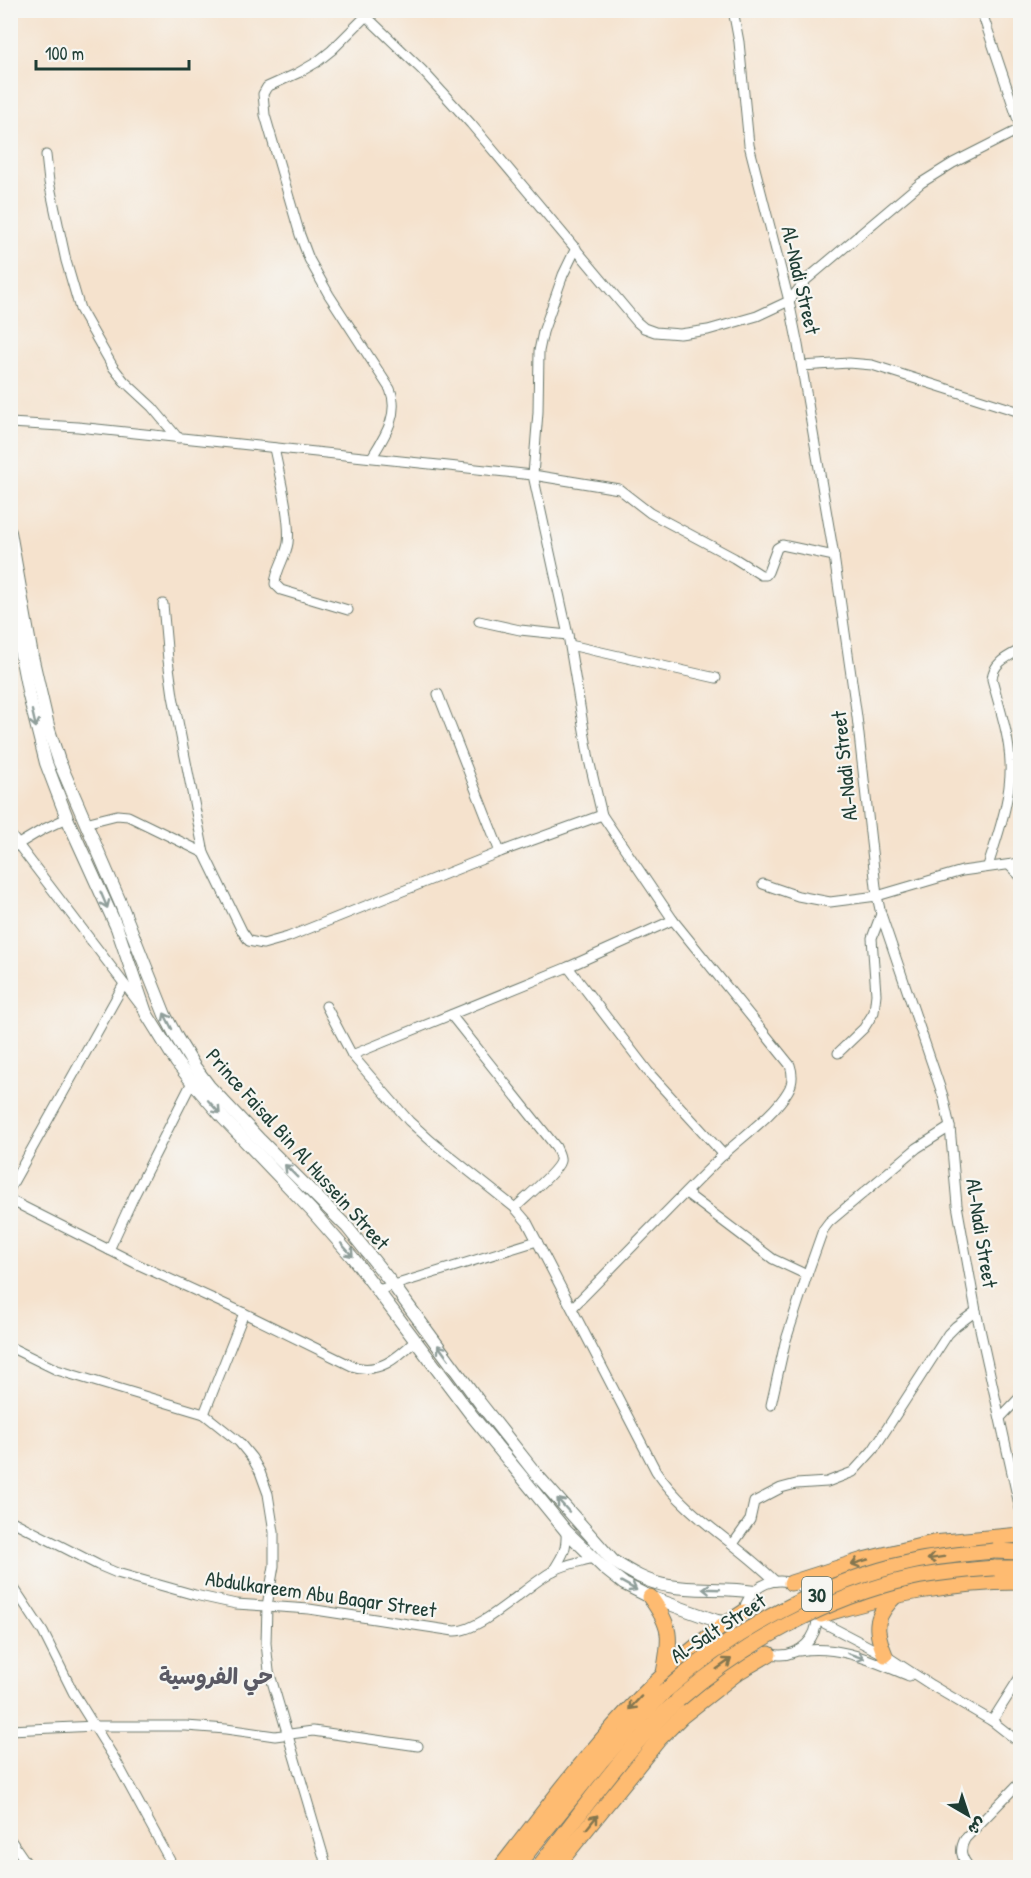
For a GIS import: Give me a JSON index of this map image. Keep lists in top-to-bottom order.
{
  "streets": {
    "main road": ["30", "Al-Salt Street"],
    "street": ["Al-Nadi Street", "Prince Faisal Bin Al Hussein Street", "Abdulkareem Abu Baqar Street"]
  },
  "crossings": [
    ["Prince Faisal Bin Al Hussein Street", "Abdulkareem Abu Baqar Street"]
  ],
  "districts": ["حي الفروسية"],
  "scale_bar": "100 m",
  "north": "bottom right"
}
